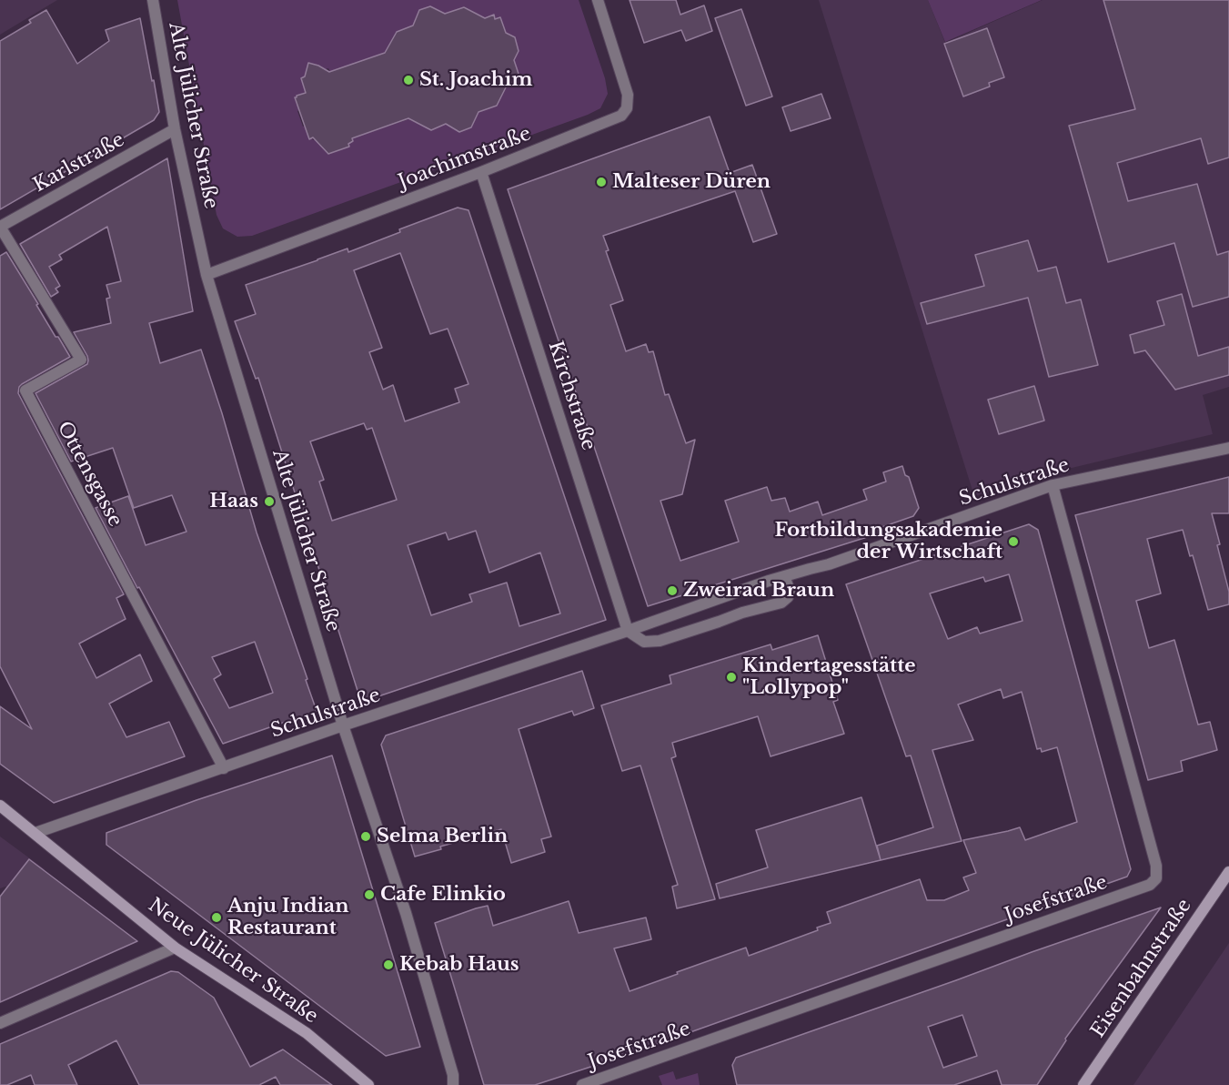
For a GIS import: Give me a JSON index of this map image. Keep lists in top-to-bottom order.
{
  "streets": {
    "street": [
      "Alte Jülicher Straße",
      "Joachimstraße",
      "Karlstraße",
      "Kirchstraße",
      "Ottensgasse",
      "Schulstraße",
      "Josefstraße",
      "Neue Jülicher Straße",
      "Eisenbahnstraße"
    ]
  },
  "crossings": [
    ["Alte Jülicher Straße", "Joachimstraße"],
    ["Alte Jülicher Straße", "Karlstraße"],
    ["Alte Jülicher Straße", "Schulstraße"],
    ["Joachimstraße", "Kirchstraße"],
    ["Karlstraße", "Ottensgasse"],
    ["Kirchstraße", "Schulstraße"],
    ["Ottensgasse", "Schulstraße"],
    ["Schulstraße", "Josefstraße"],
    ["Schulstraße", "Neue Jülicher Straße"]
  ],
  "places": [
    "St. Joachim",
    "Malteser Düren",
    "Haas",
    "Fortbildungsakademie der Wirtschaft",
    "Zweirad Braun",
    "Kindertagesstätte \"Lollypop\"",
    "Selma Berlin",
    "Cafe Elinkio",
    "Anju Indian Restaurant",
    "Kebab Haus"
  ]
}
